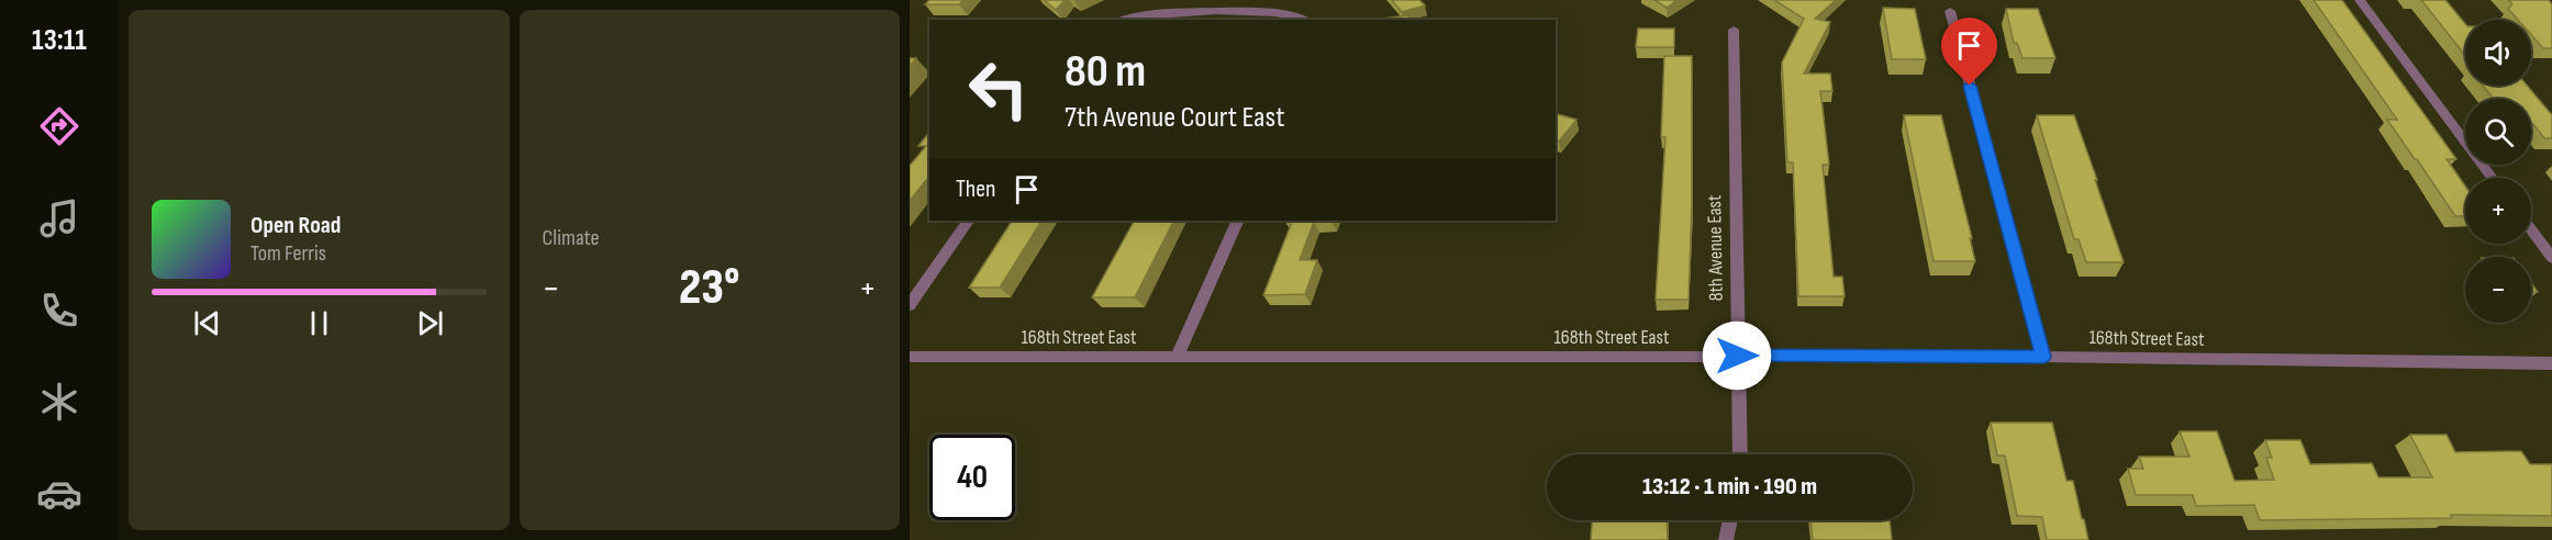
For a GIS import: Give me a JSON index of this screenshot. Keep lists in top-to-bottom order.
{
  "streets": {
    "street": ["8th Avenue East", "168th Street East"]
  },
  "crossings": [
    ["8th Avenue East", "168th Street East"]
  ],
  "page": {
    "tabs": "13:11",
    "tile": "Climate",
    "map_buttons": ["+", "−"],
    "turn": ["80 m", "7th Avenue Court East"],
    "then": "Then",
    "song": ["Open Road", "Tom Ferris"],
    "heat": ["−", "23°", "+"],
    "limit": "40",
    "trip": "13:12 · 1 min · 190 m"
  }
}
